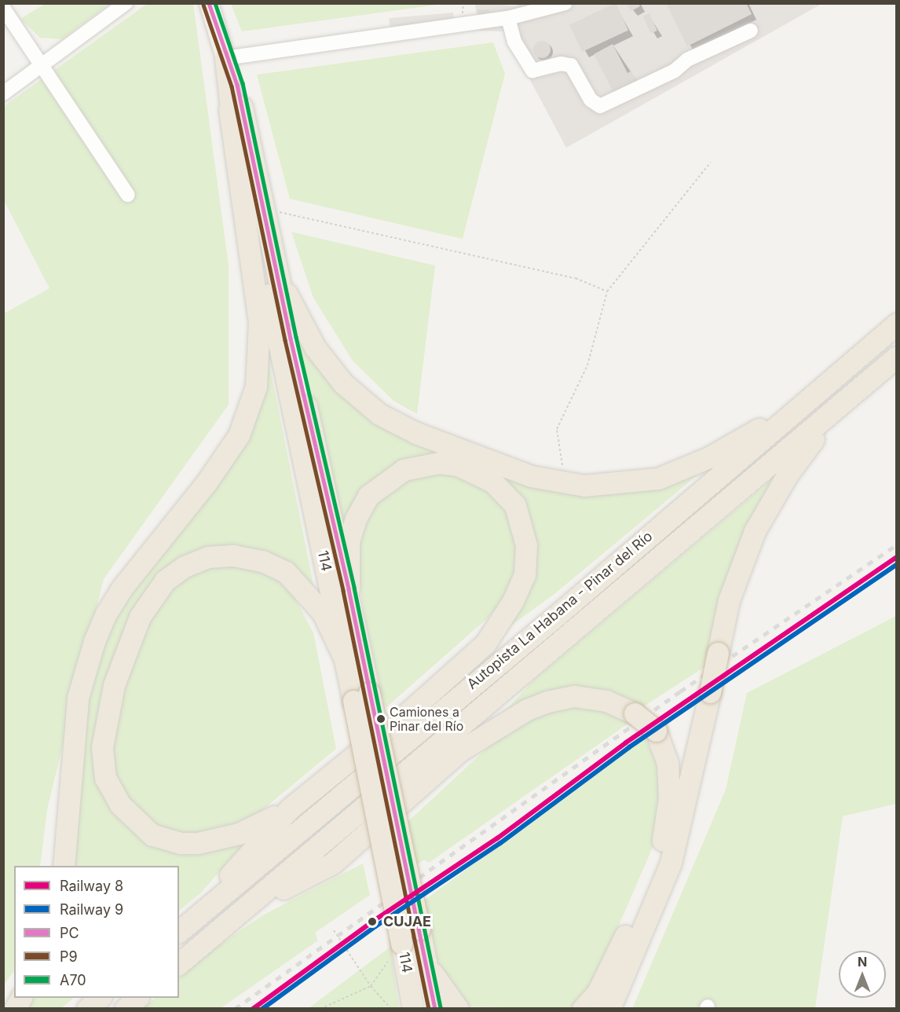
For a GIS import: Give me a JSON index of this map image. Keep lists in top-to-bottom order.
{
  "streets": {
    "highway": ["114", "Autopista La Habana - Pinar del Río"]
  },
  "places": ["Camiones a Pinar del Río", "CUJAE"],
  "lines": [
    "transit line PC",
    "transit line A70",
    "transit line P9",
    "rail line 8",
    "rail line 9"
  ],
  "legend": [
    "Railway 8",
    "Railway 9",
    "PC",
    "P9",
    "A70"
  ],
  "north": "top"
}
